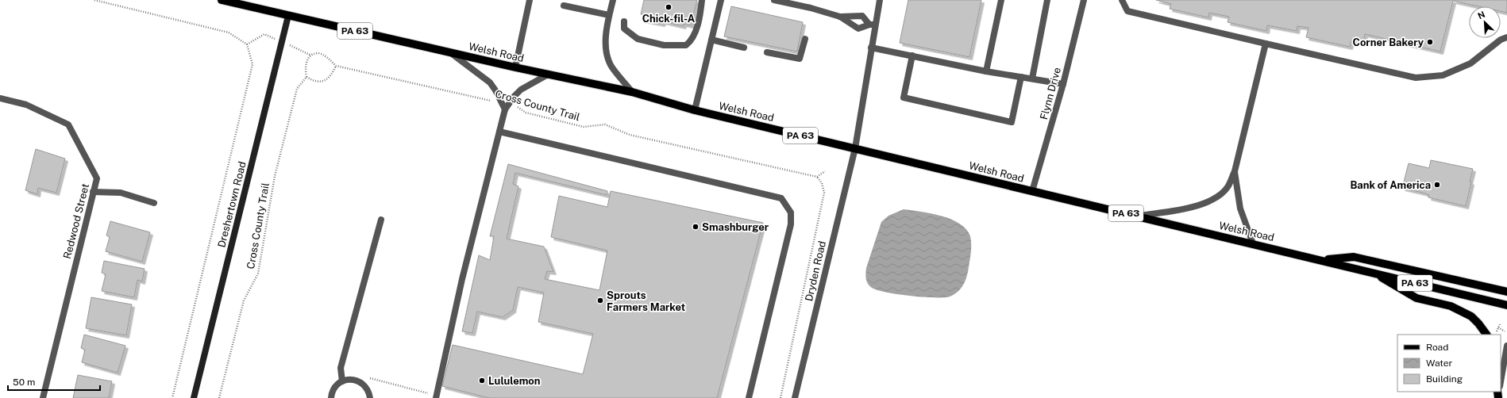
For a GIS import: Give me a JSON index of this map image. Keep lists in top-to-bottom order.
{
  "streets": {
    "main road": ["PA 63", "Welsh Road", "Dreshertown Road"],
    "street": ["Flynn Drive", "Redwood Street", "Dryden Road"],
    "path": ["Cross County Trail"]
  },
  "crossings": [
    ["Welsh Road", "Flynn Drive"],
    ["Welsh Road", "Dreshertown Road"],
    ["Welsh Road", "Dryden Road"]
  ],
  "places": [
    "Chick-fil-A",
    "Corner Bakery",
    "Bank of America",
    "Smashburger",
    "Sprouts Farmers Market",
    "Lululemon"
  ],
  "legend": ["Road", "Water", "Building"],
  "scale_bar": "50 m",
  "north": "top left"
}
